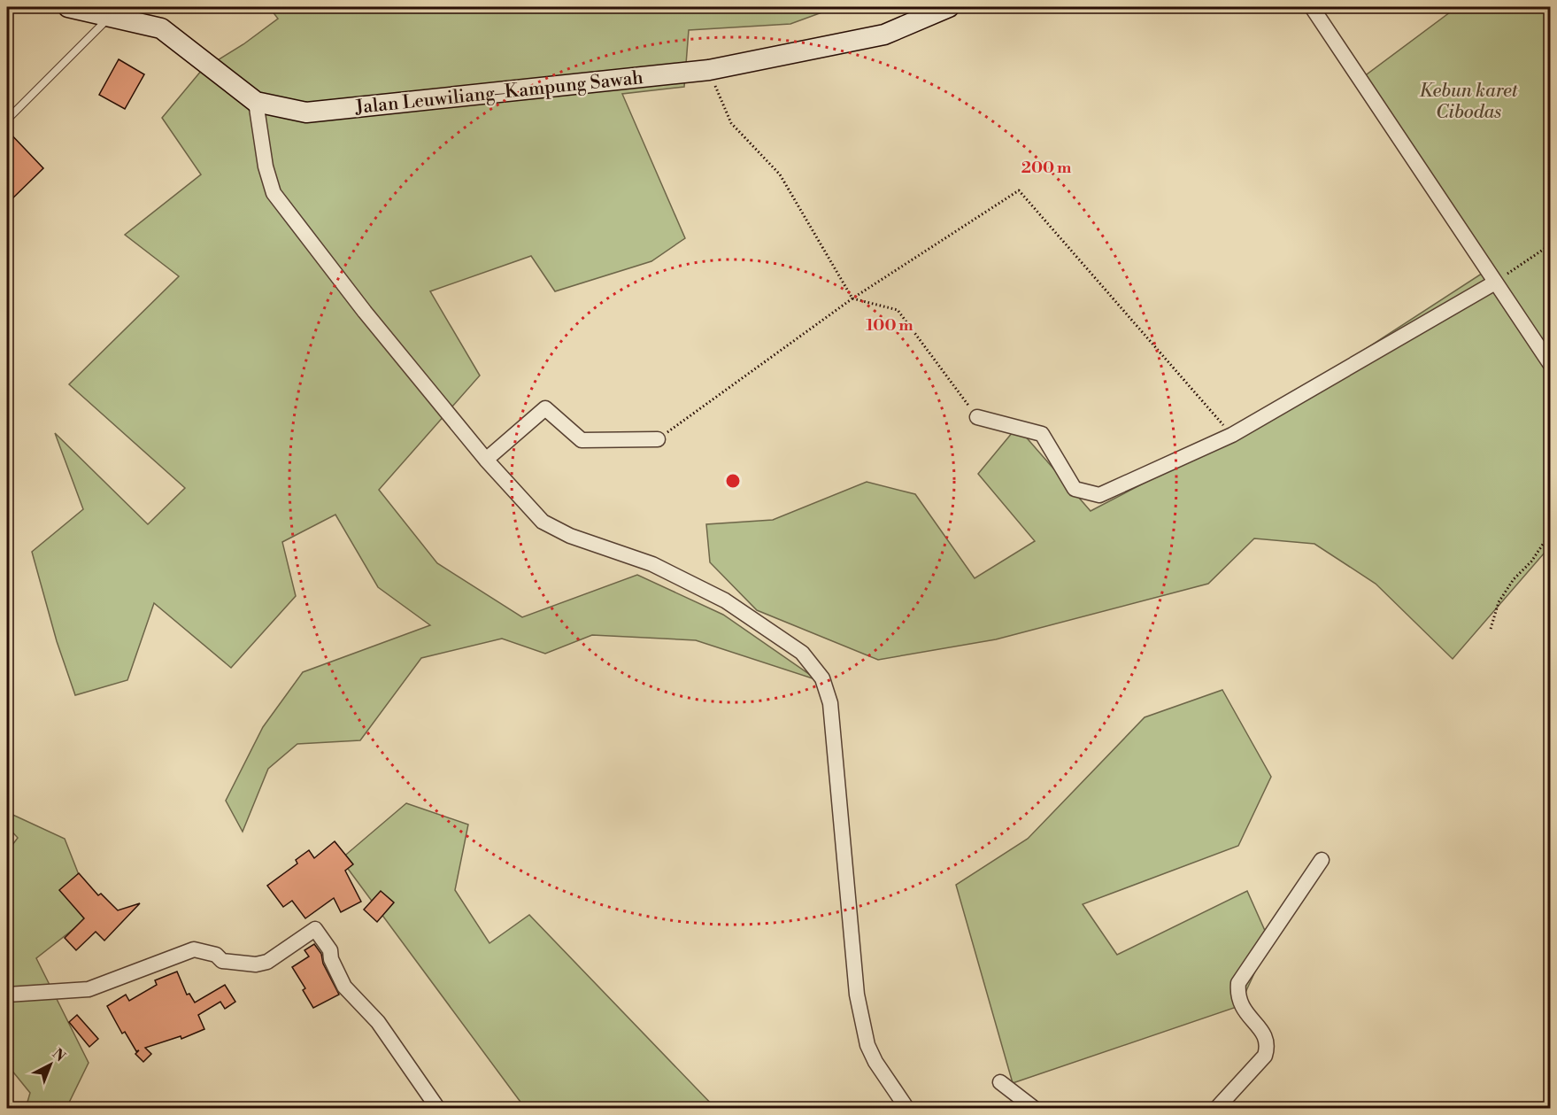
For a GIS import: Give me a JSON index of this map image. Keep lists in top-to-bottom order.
{
  "streets": {
    "main road": ["Jalan Leuwiliang–Kampung Sawah"]
  },
  "parks": ["Kebun karet Cibodas"],
  "north": "top right",
  "rings": ["200 m", "100 m"]
}
